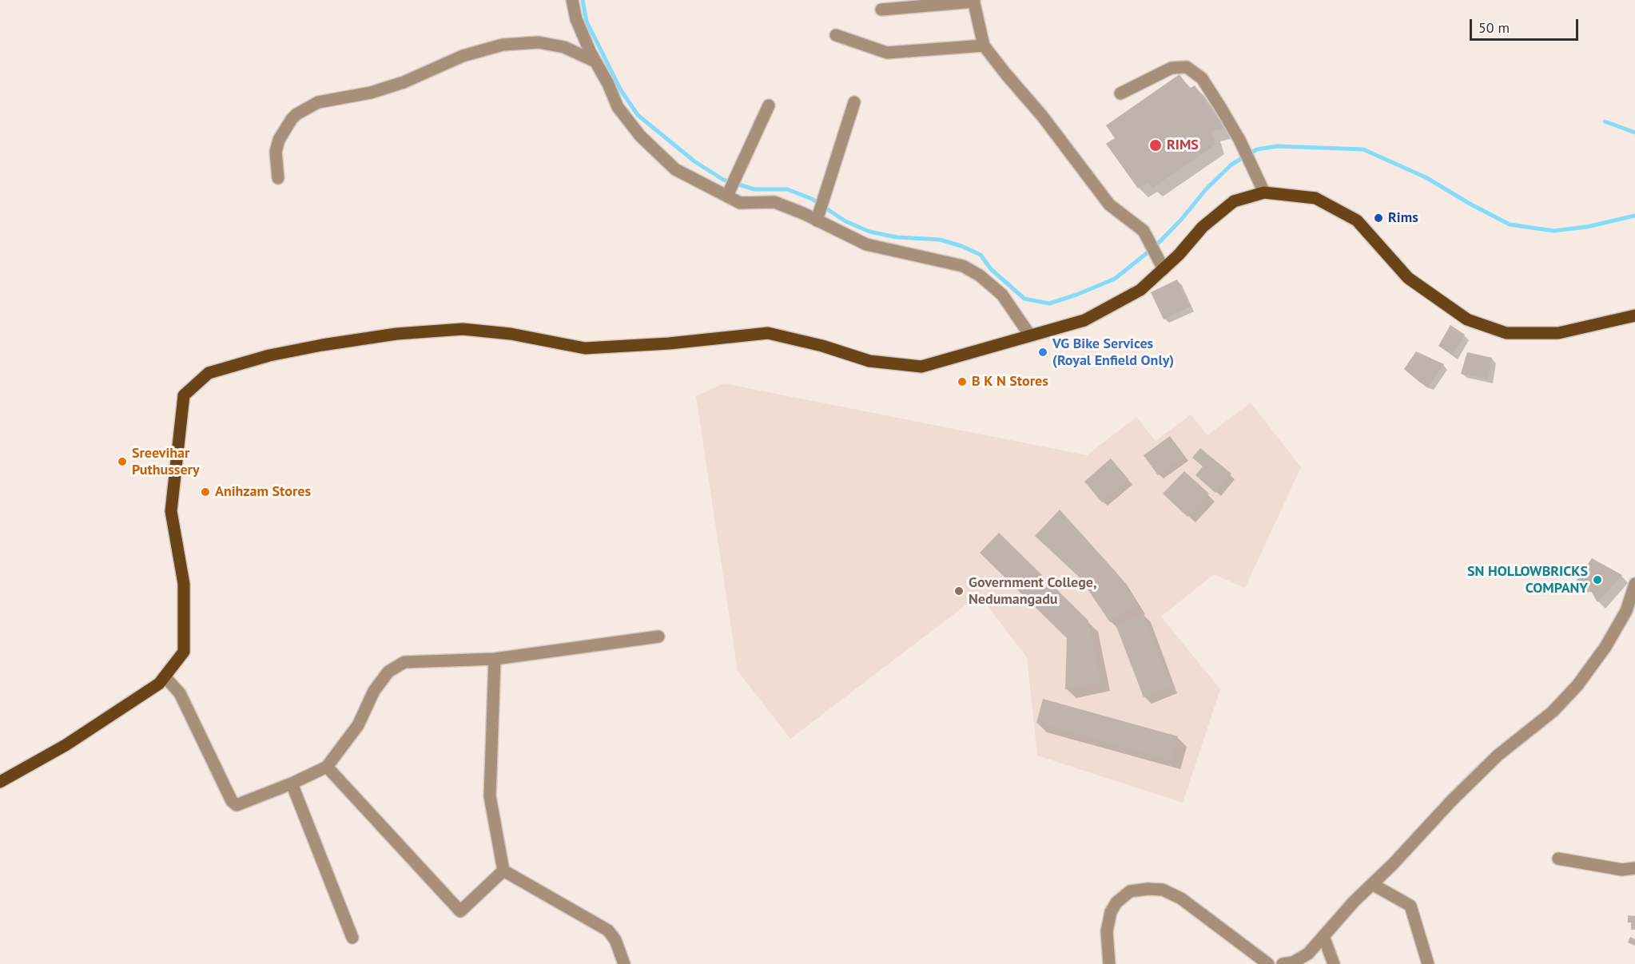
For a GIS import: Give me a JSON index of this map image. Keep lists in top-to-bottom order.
{
  "places": [
    "RIMS",
    "Rims",
    "VG Bike Services (Royal Enfield Only)",
    "B K N Stores",
    "Sreevihar Puthussery",
    "Anihzam Stores",
    "SN HOLLOWBRICKS COMPANY",
    "Government College, Nedumangadu"
  ],
  "scale_bar": "50 m"
}
